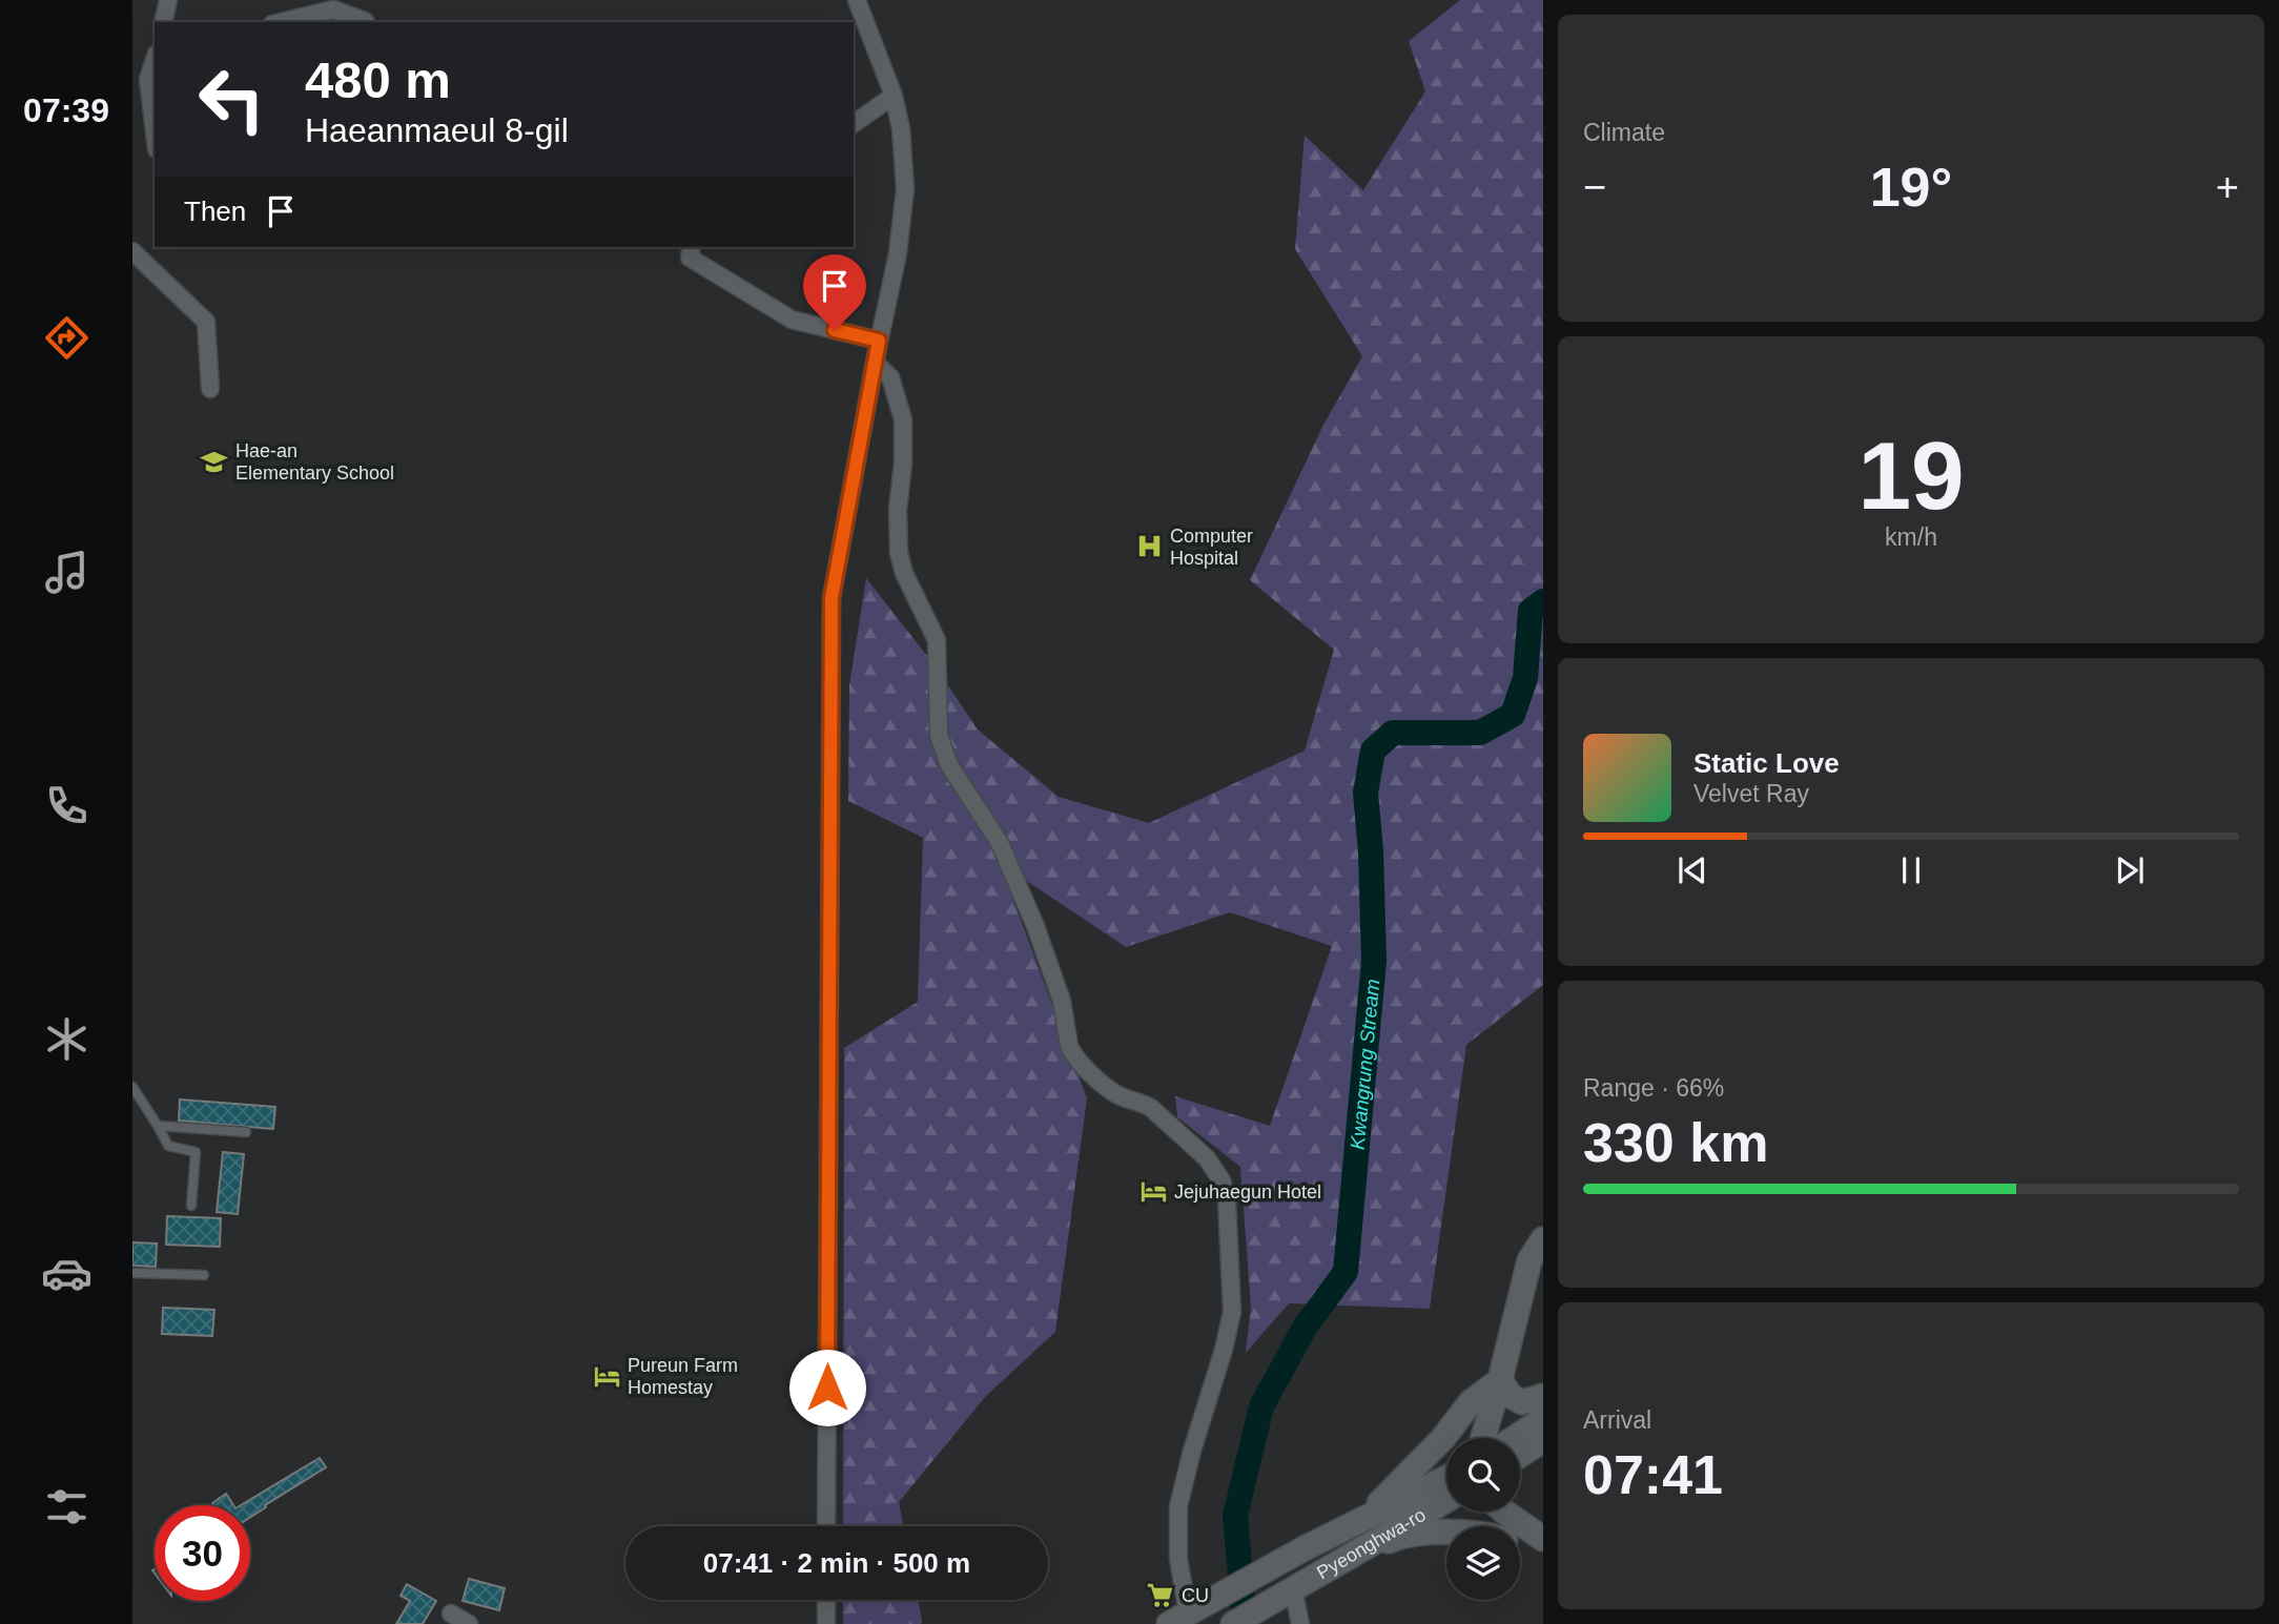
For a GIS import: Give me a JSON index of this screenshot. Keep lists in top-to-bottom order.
{
  "streets": {
    "main road": ["Pyeonghwa-ro"]
  },
  "water": ["Kwangrung Stream"],
  "places": {
    "school or university": ["Hae-an Elementary School"],
    "hospital": ["Computer Hospital"],
    "hotel": ["Jejuhaegun Hotel", "Pureun Farm Homestay"],
    "supermarket": ["CU"]
  },
  "page": {
    "tabs": "07:39",
    "tile": [
      "Climate",
      ["19", "km/h"],
      ["Range · 66%", "330 km"],
      ["Arrival", "07:41"]
    ],
    "turn": ["480 m", "Haeanmaeul 8-gil"],
    "heat": ["−", "19°", "+"],
    "then": "Then",
    "song": ["Static Love", "Velvet Ray"],
    "limit": "30",
    "trip": "07:41 · 2 min · 500 m"
  }
}
